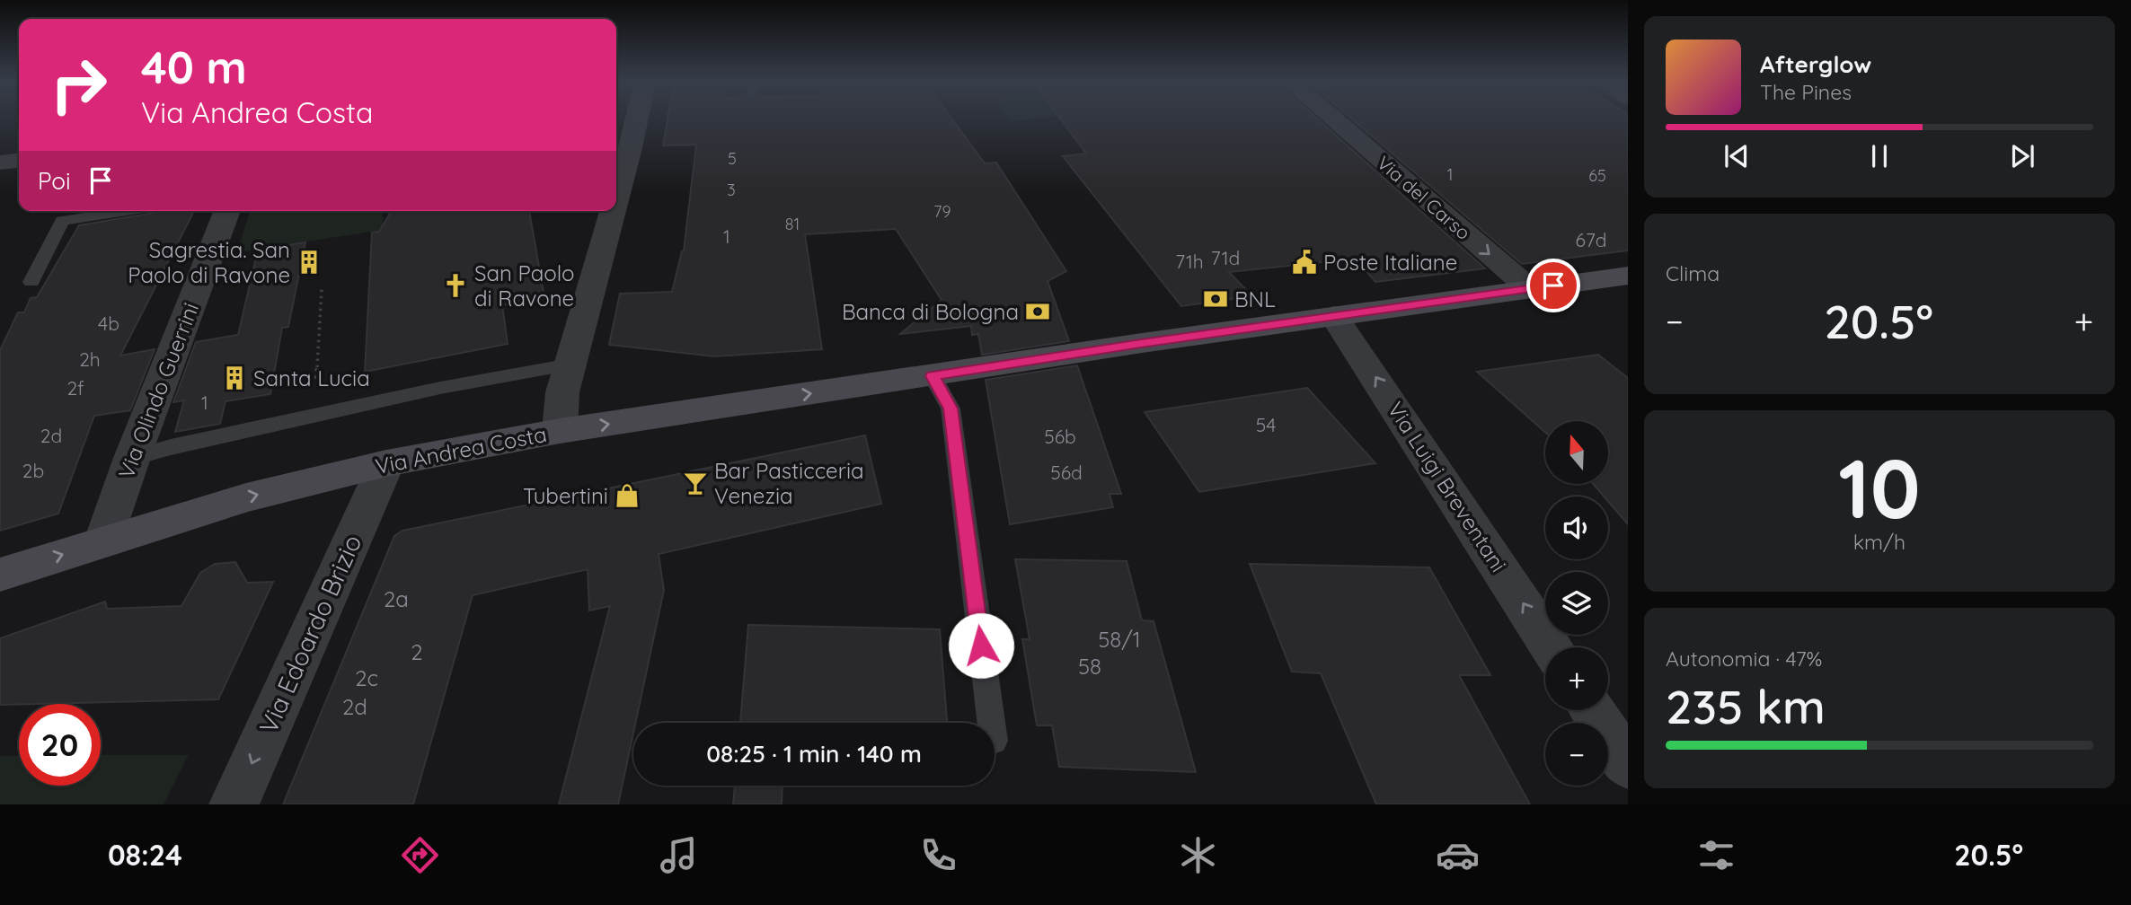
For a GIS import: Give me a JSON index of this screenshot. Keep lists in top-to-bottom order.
{
  "streets": {
    "main road": ["Via Andrea Costa"],
    "street": [
      "Via del Carso",
      "Via Olindo Guerrini",
      "Via Luigi Breventani",
      "Via Edoardo Brizio"
    ]
  },
  "crossings": [
    ["Via del Carso", "Via Andrea Costa"],
    ["Via Olindo Guerrini", "Via Andrea Costa"],
    ["Via Andrea Costa", "Via Luigi Breventani"],
    ["Via Andrea Costa", "Via Edoardo Brizio"]
  ],
  "one_way": [
    "Via del Carso",
    "Via Andrea Costa",
    "Via Luigi Breventani",
    "Via Edoardo Brizio"
  ],
  "places": {
    "building": ["Sagrestia. San Paolo di Ravone", "Santa Lucia"],
    "public building": ["Poste Italiane"],
    "church": ["San Paolo di Ravone"],
    "bank": ["BNL", "Banca di Bologna"],
    "bar": ["Bar Pasticceria Venezia"],
    "shop": ["Tubertini"]
  },
  "house_numbers": [
    "5",
    "1",
    "65",
    "3",
    "79",
    "81",
    "1",
    "67d",
    "71d",
    "71h",
    "4b",
    "2h",
    "2f",
    "1",
    "54",
    "2d",
    "56b",
    "2b",
    "56d",
    "2a",
    "58/1",
    "2",
    "58",
    "2c",
    "2d"
  ],
  "north": "top",
  "page": {
    "turn": ["40 m", "Via Andrea Costa"],
    "song": ["Afterglow", "The Pines"],
    "then": "Poi",
    "tile": [
      "Clima",
      ["10", "km/h"],
      ["Autonomia · 47%", "235 km"]
    ],
    "heat": ["−", "20.5°", "+"],
    "map_buttons": ["+", "−"],
    "limit": "20",
    "trip": "08:25 · 1 min · 140 m",
    "tabs": ["08:24", "20.5°"]
  }
}
